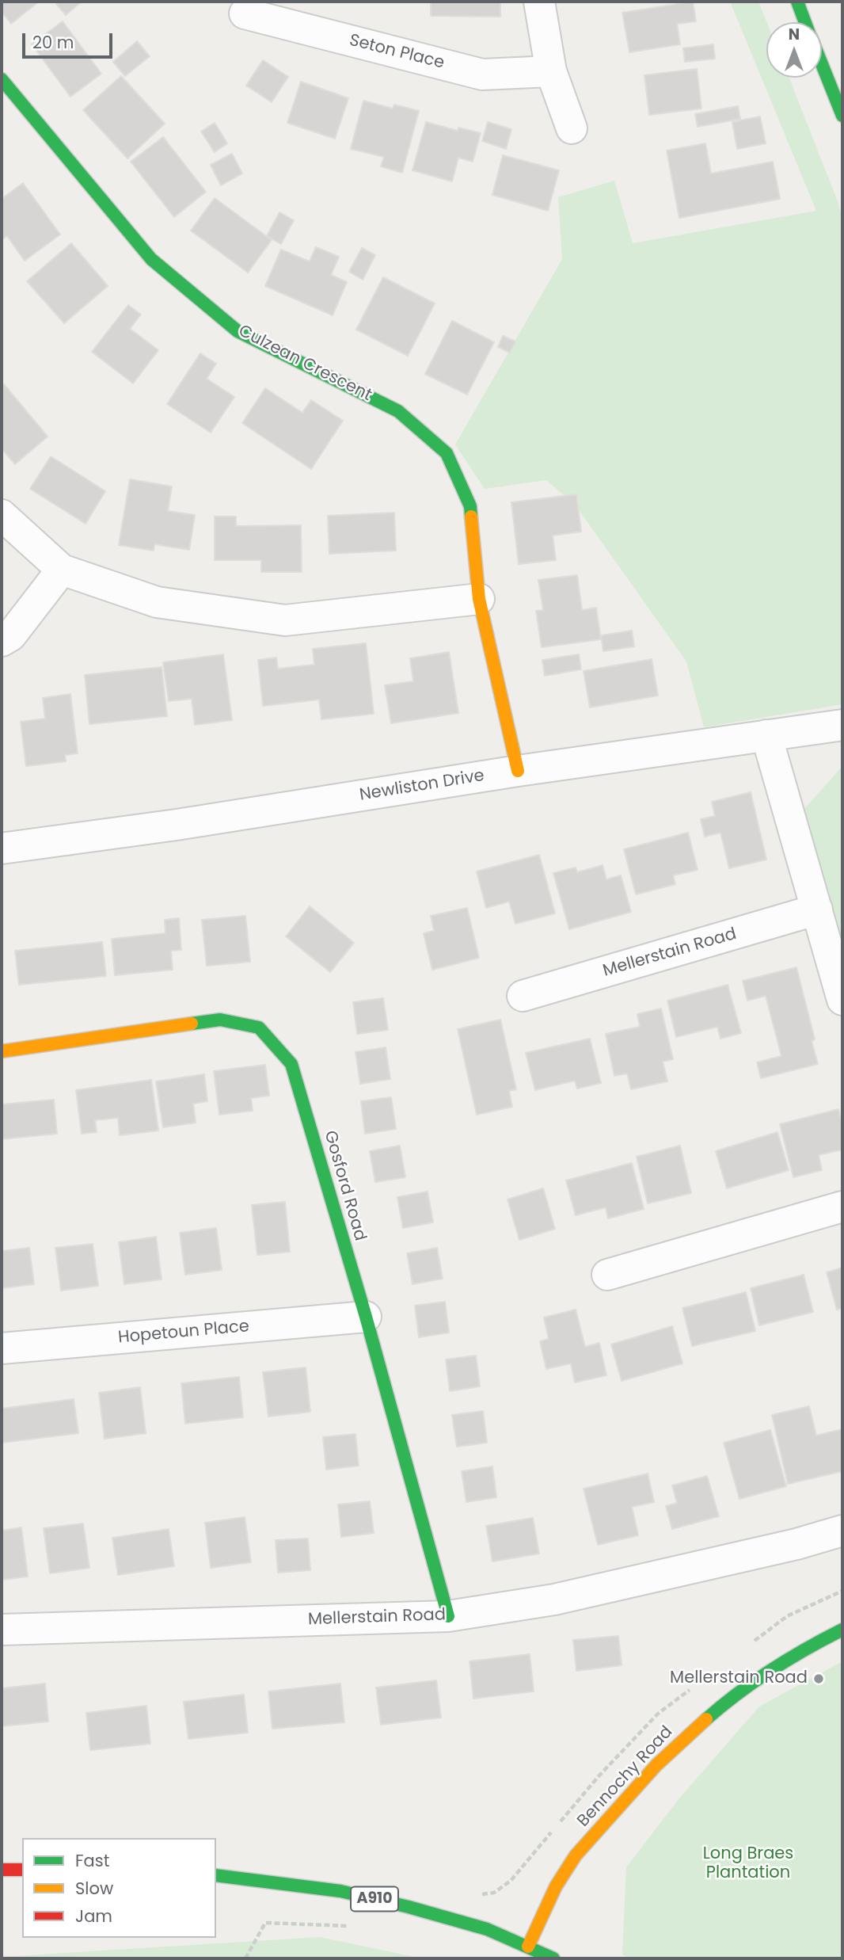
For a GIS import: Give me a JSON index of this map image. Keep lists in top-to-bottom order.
{
  "streets": {
    "street": [
      "Seton Place",
      "Culzean Crescent",
      "Newliston Drive",
      "Mellerstain Road",
      "Gosford Road",
      "Hopetoun Place",
      "Bennochy Road",
      "A910"
    ]
  },
  "crossings": [
    ["Culzean Crescent", "Newliston Drive"],
    ["Mellerstain Road", "Gosford Road"],
    ["Gosford Road", "Hopetoun Place"],
    ["Bennochy Road", "A910"]
  ],
  "parks": ["Long Braes Plantation"],
  "places": ["Mellerstain Road"],
  "legend": ["Fast", "Slow", "Jam"],
  "scale_bar": "20 m",
  "north": "top"
}
